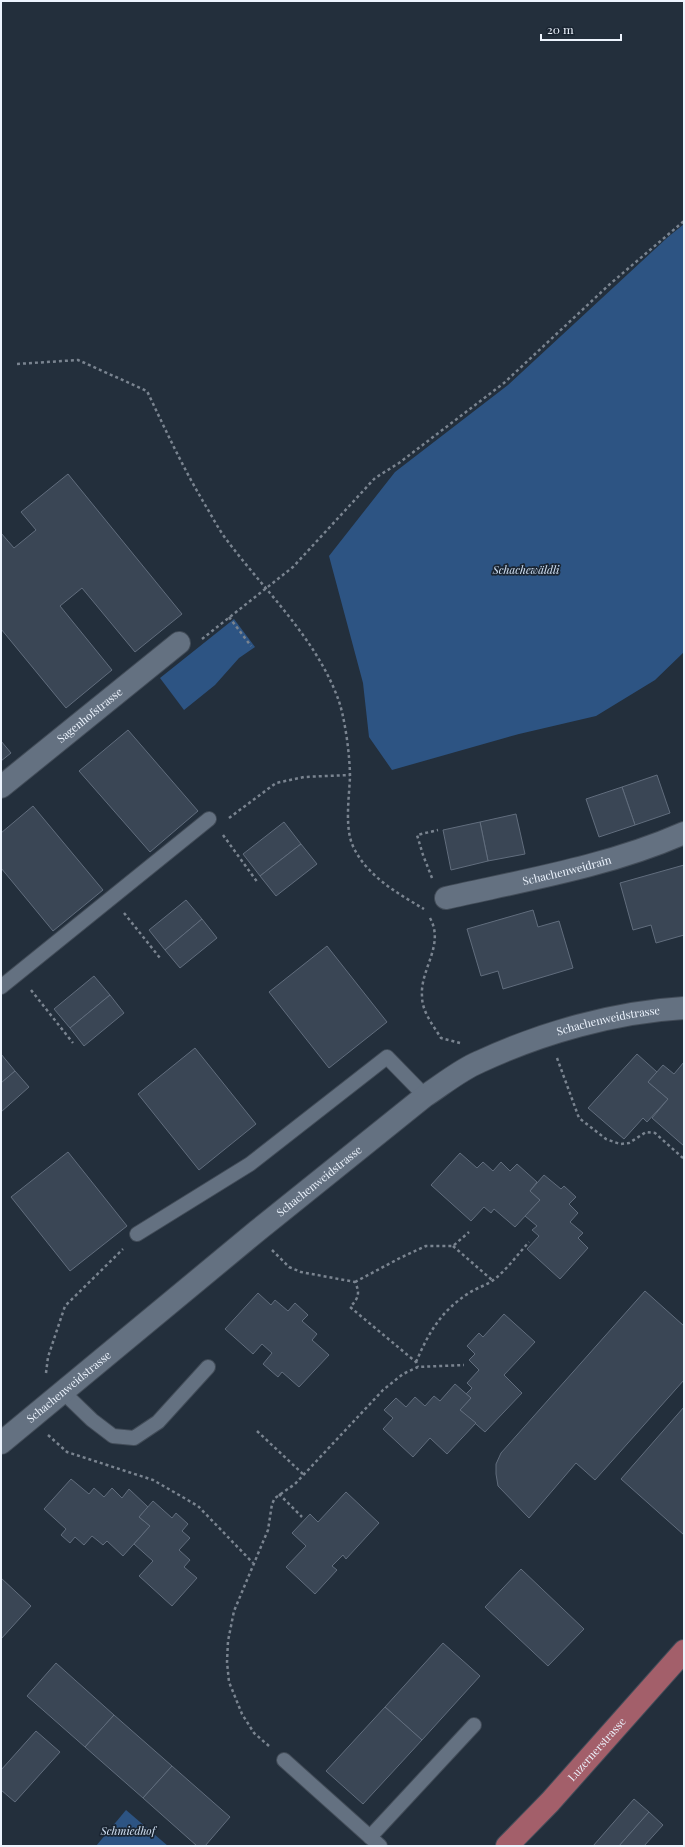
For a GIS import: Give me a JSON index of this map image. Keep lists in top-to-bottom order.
{
  "streets": {
    "main road": ["Luzernerstrasse"],
    "street": ["Sagenhofstrasse", "Schachenweidrain", "Schachenweidstrasse"]
  },
  "parks": ["Schachewäldli", "Schmiedhof"],
  "scale_bar": "20 m"
}
